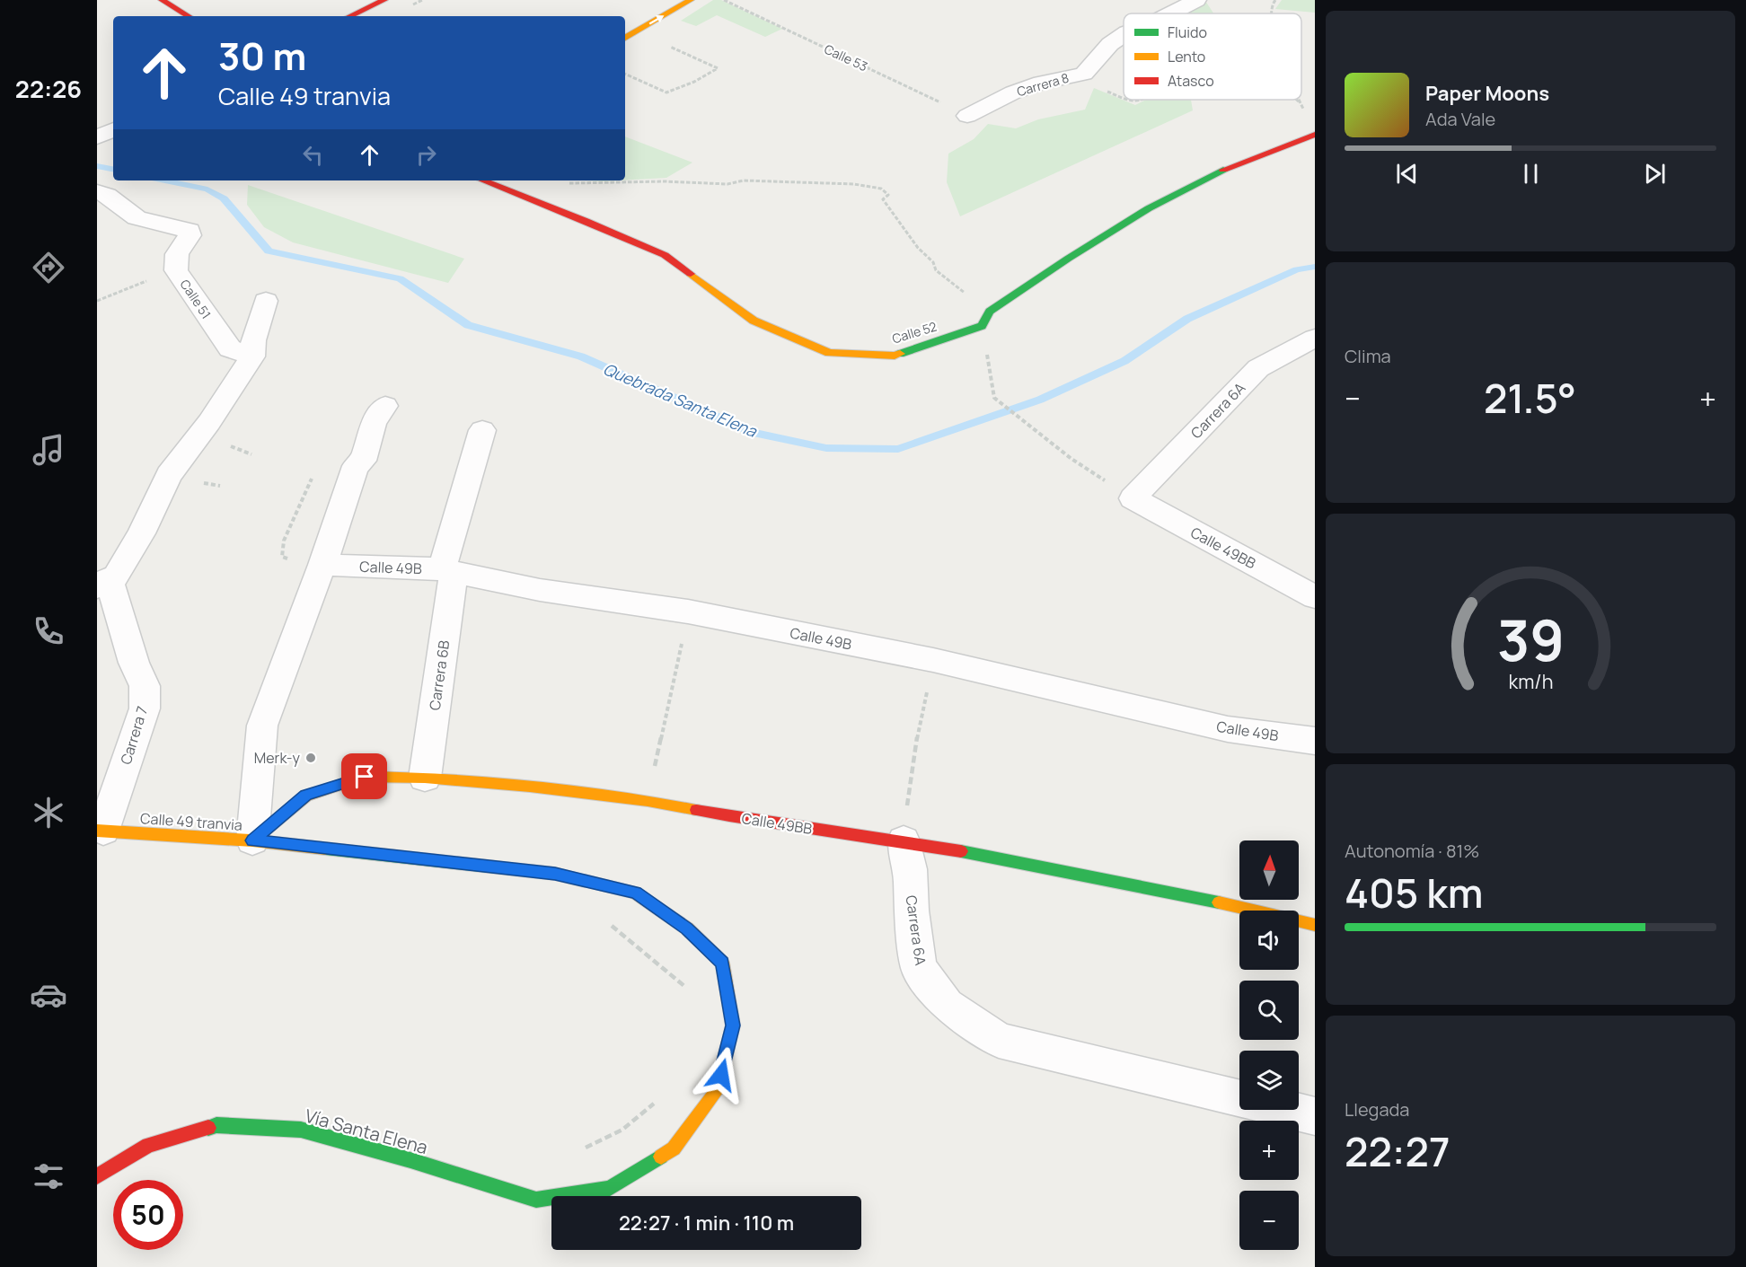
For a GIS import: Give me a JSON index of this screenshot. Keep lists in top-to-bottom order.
{
  "streets": {
    "street": [
      "Carrera 8",
      "Calle 51",
      "Calle 52",
      "Carrera 6A",
      "Calle 49BB",
      "Calle 49B",
      "Carrera 6B",
      "Carrera 7",
      "Calle 49 tranvia",
      "Vía Santa Elena"
    ],
    "path": ["Calle 53"]
  },
  "crossings": [
    ["Calle 53", "Carrera 8"],
    ["Carrera 6A", "Calle 49BB"],
    ["Calle 49BB", "Carrera 6B"],
    ["Calle 49BB", "Calle 49 tranvia"],
    ["Calle 49B", "Carrera 6B"],
    ["Carrera 7", "Calle 49 tranvia"],
    ["Calle 49 tranvia", "Vía Santa Elena"]
  ],
  "water": ["Quebrada Santa Elena"],
  "places": ["Merk-y"],
  "legend": ["Fluido", "Lento", "Atasco"],
  "north": "top",
  "page": {
    "tabs": "22:26",
    "turn": ["30 m", "Calle 49 tranvia"],
    "song": ["Paper Moons", "Ada Vale"],
    "tile": [
      "Clima",
      ["Autonomía · 81%", "405 km"],
      ["Llegada", "22:27"]
    ],
    "heat": ["−", "21.5°", "+"],
    "map_buttons": ["+", "−"],
    "limit": "50",
    "trip": "22:27 · 1 min · 110 m",
    "gauge": ["39", "km/h"]
  }
}
